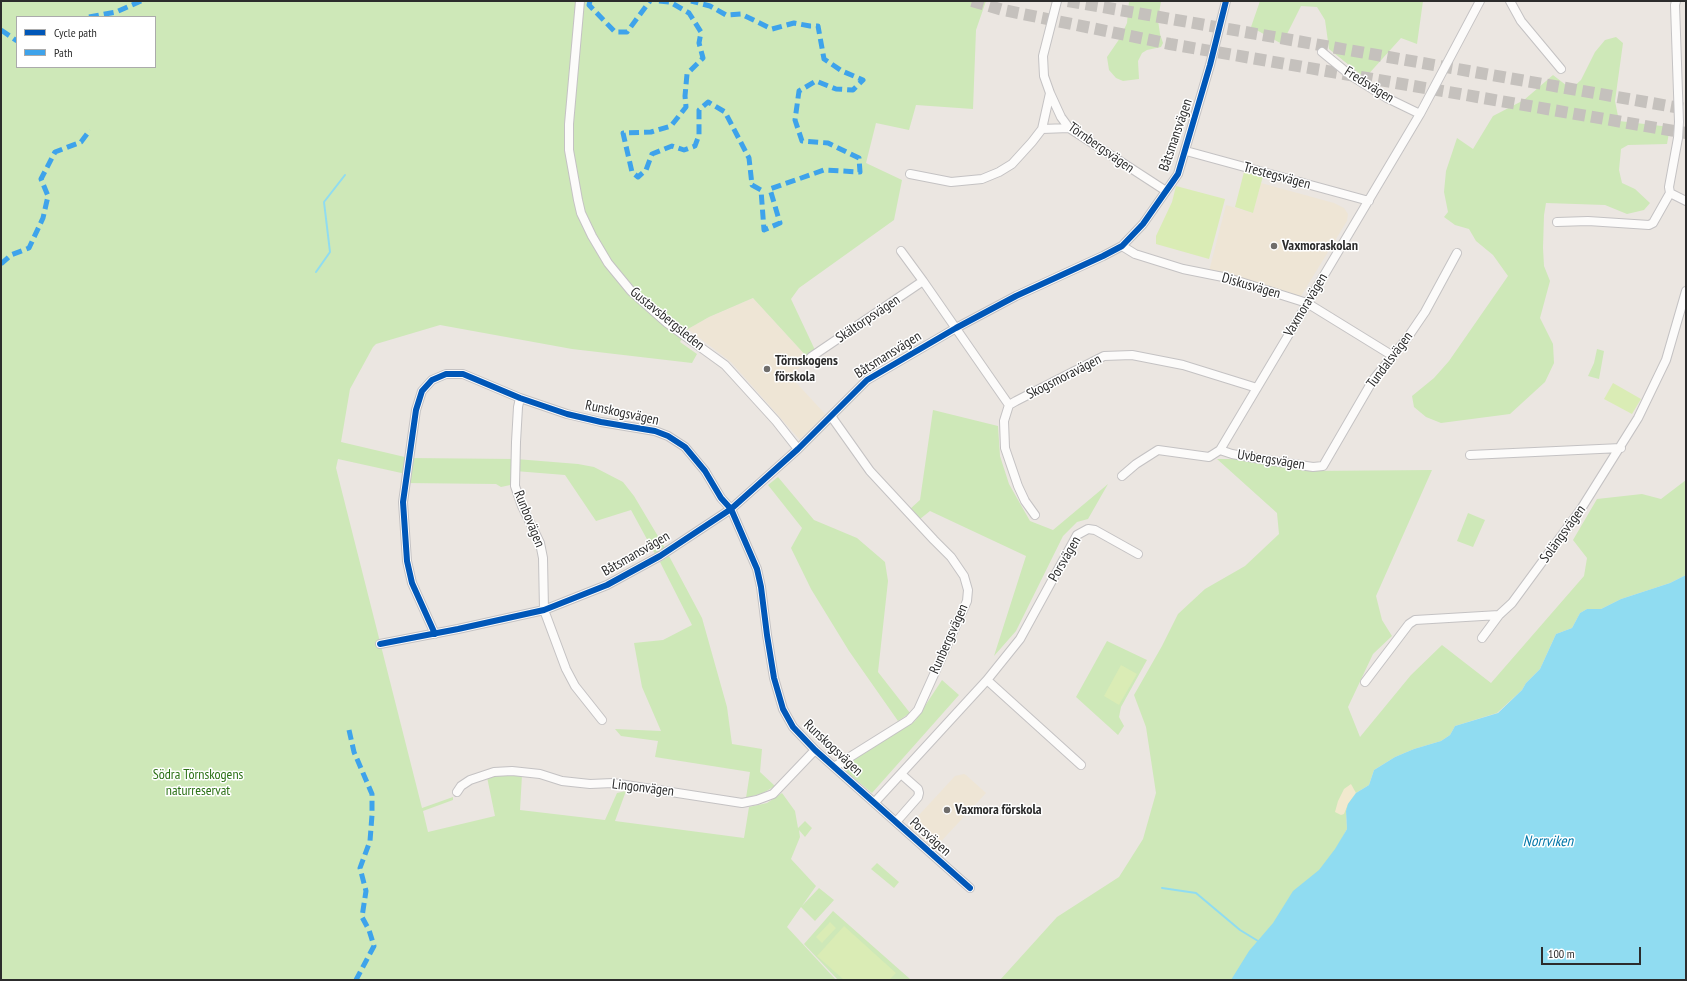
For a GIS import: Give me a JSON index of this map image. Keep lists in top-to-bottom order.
{
  "streets": {
    "street": [
      "Fredsvägen",
      "Båtsmansvägen",
      "Törnbergsvägen",
      "Trestegsvägen",
      "Diskusvägen",
      "Vaxmoravägen",
      "Gustavsbergsleden",
      "Skältorpsvägen",
      "Tundalsvägen",
      "Skogsmoravägen",
      "Runskogsvägen",
      "Uvbergsvägen",
      "Runbovägen",
      "Solängsvägen",
      "Porsvägen",
      "Runbergsvägen",
      "Lingonvägen"
    ]
  },
  "crossings": [
    ["Fredsvägen", "Vaxmoravägen"],
    ["Båtsmansvägen", "Törnbergsvägen"],
    ["Båtsmansvägen", "Trestegsvägen"],
    ["Båtsmansvägen", "Diskusvägen"],
    ["Båtsmansvägen", "Gustavsbergsleden"],
    ["Båtsmansvägen", "Runskogsvägen"],
    ["Båtsmansvägen", "Runbovägen"],
    ["Båtsmansvägen", "Runbergsvägen"],
    ["Trestegsvägen", "Vaxmoravägen"],
    ["Diskusvägen", "Vaxmoravägen"],
    ["Diskusvägen", "Tundalsvägen"],
    ["Vaxmoravägen", "Skogsmoravägen"],
    ["Vaxmoravägen", "Uvbergsvägen"],
    ["Tundalsvägen", "Uvbergsvägen"],
    ["Runskogsvägen", "Runbovägen"],
    ["Runskogsvägen", "Porsvägen"],
    ["Runskogsvägen", "Runbergsvägen"],
    ["Runskogsvägen", "Lingonvägen"]
  ],
  "water": ["Norrviken"],
  "parks": ["Södra Törnskogens naturreservat"],
  "places": ["Vaxmoraskolan", "Törnskogens förskola", "Vaxmora förskola"],
  "legend": ["Cycle path", "Path"],
  "scale_bar": "100 m"
}
